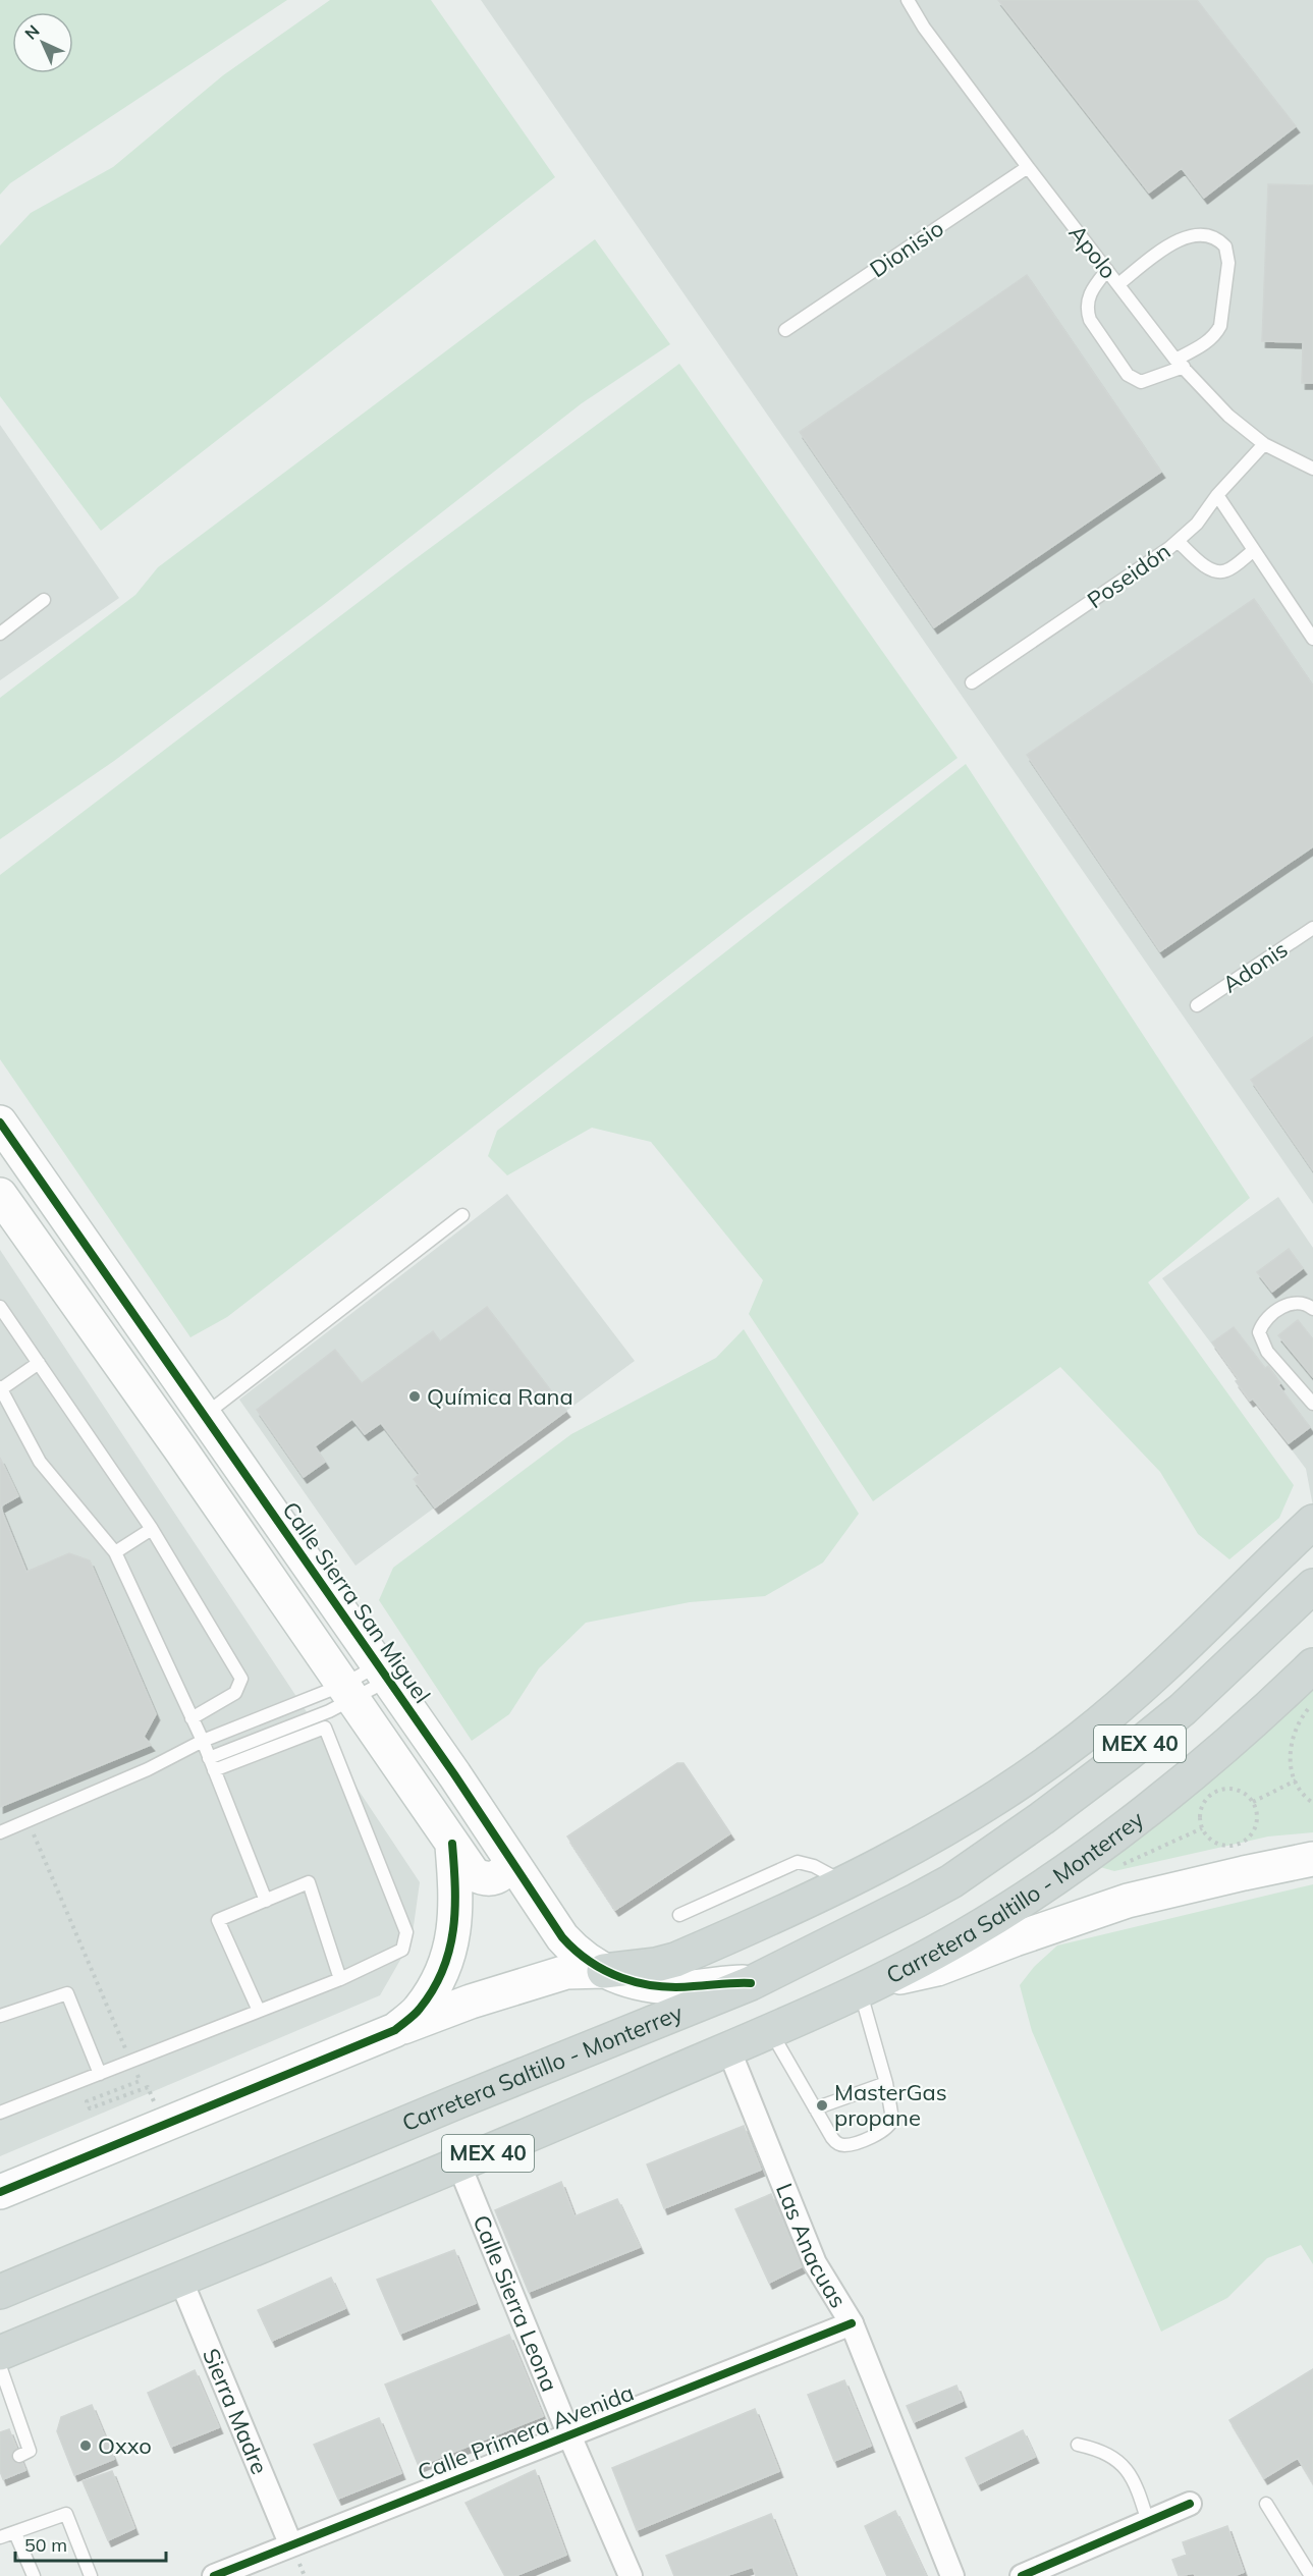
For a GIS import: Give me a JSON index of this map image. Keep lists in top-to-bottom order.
{
  "streets": {
    "main road": ["MEX 40", "Carretera Saltillo - Monterrey"],
    "street": [
      "Calle Sierra San Miguel",
      "Las Anacuas",
      "Calle Sierra Leona",
      "Sierra Madre",
      "Calle Primera Avenida"
    ],
    "lane": [
      "Dionisio",
      "Apolo",
      "Poseidón",
      "Adonis"
    ]
  },
  "crossings": [
    ["Dionisio", "Apolo"],
    ["Apolo", "Poseidón"],
    ["Calle Sierra San Miguel", "Carretera Saltillo - Monterrey"],
    ["Carretera Saltillo - Monterrey", "Las Anacuas"],
    ["Carretera Saltillo - Monterrey", "Calle Sierra Leona"],
    ["Carretera Saltillo - Monterrey", "Sierra Madre"],
    ["Las Anacuas", "Calle Primera Avenida"],
    ["Calle Sierra Leona", "Calle Primera Avenida"],
    ["Sierra Madre", "Calle Primera Avenida"]
  ],
  "places": ["Química Rana", "MasterGas propane", "Oxxo"],
  "scale_bar": "50 m",
  "north": "top left"
}
